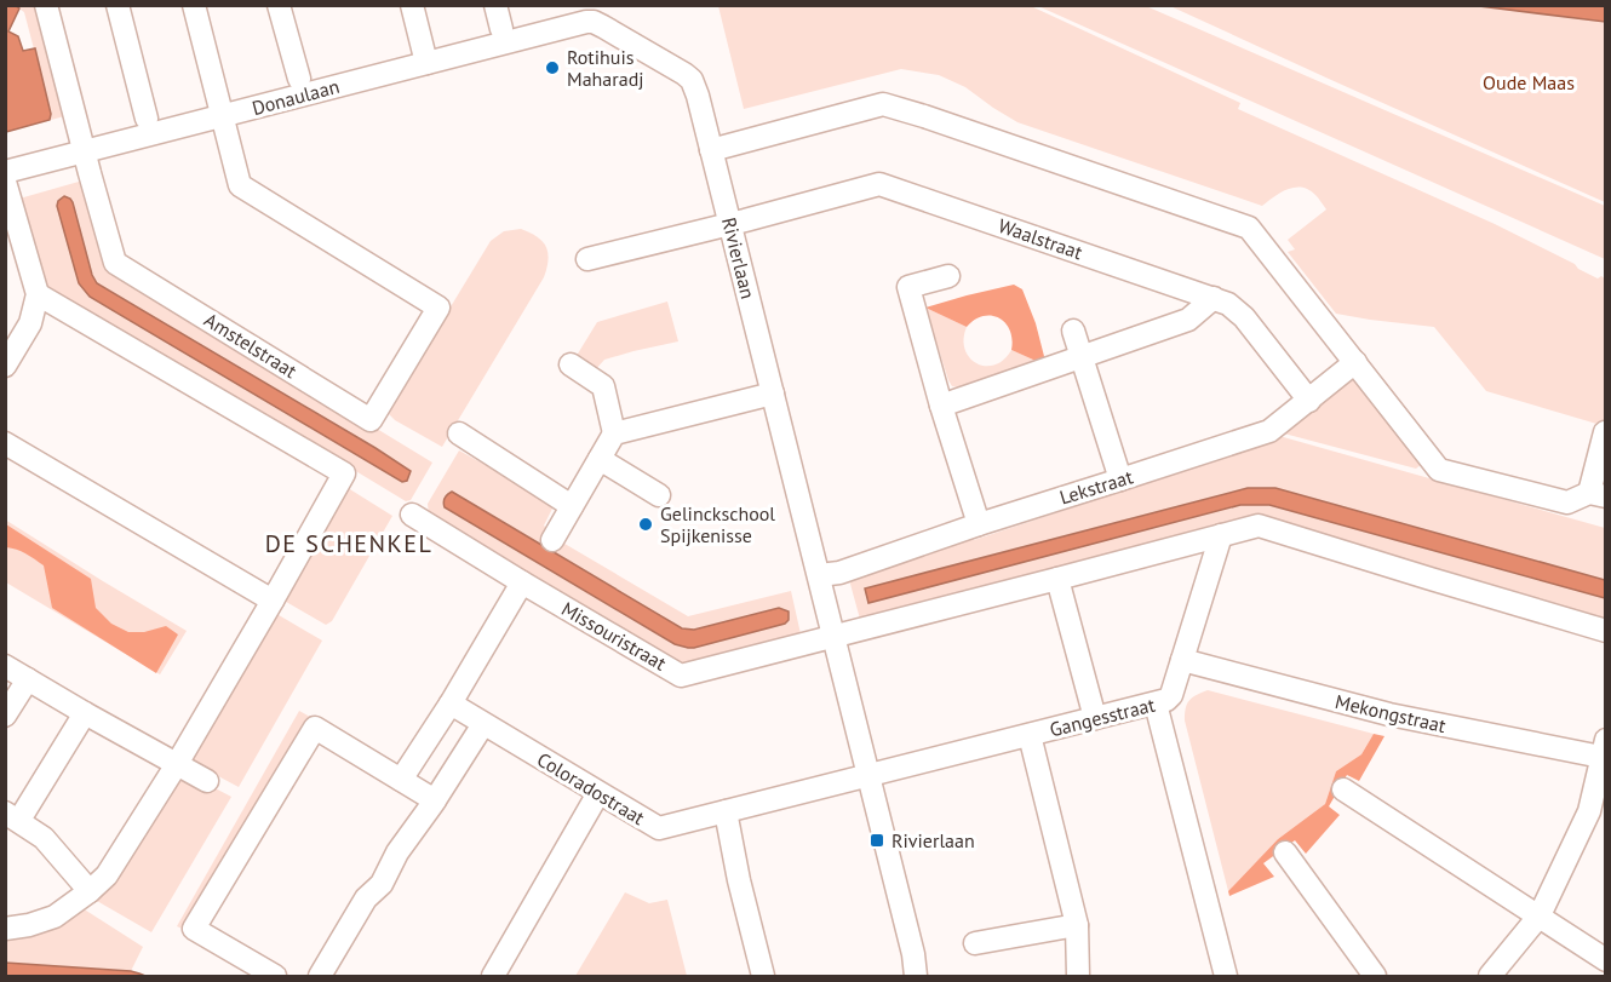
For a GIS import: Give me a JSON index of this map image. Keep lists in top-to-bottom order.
{
  "streets": {
    "street": [
      "Donaulaan",
      "Waalstraat",
      "Rivierlaan",
      "Amstelstraat",
      "Lekstraat",
      "Missouristraat",
      "Mekongstraat",
      "Gangesstraat",
      "Coloradostraat"
    ]
  },
  "crossings": [
    ["Donaulaan", "Rivierlaan"],
    ["Donaulaan", "Amstelstraat"],
    ["Waalstraat", "Rivierlaan"],
    ["Waalstraat", "Lekstraat"],
    ["Rivierlaan", "Lekstraat"],
    ["Rivierlaan", "Missouristraat"],
    ["Rivierlaan", "Gangesstraat"],
    ["Rivierlaan", "Coloradostraat"],
    ["Mekongstraat", "Gangesstraat"],
    ["Gangesstraat", "Coloradostraat"]
  ],
  "districts": ["DE SCHENKEL"],
  "parks": ["Oude Maas"],
  "places": {
    "other": ["Rotihuis Maharadj", "Gelinckschool Spijkenisse"],
    "transit": ["Rivierlaan"]
  }
}
